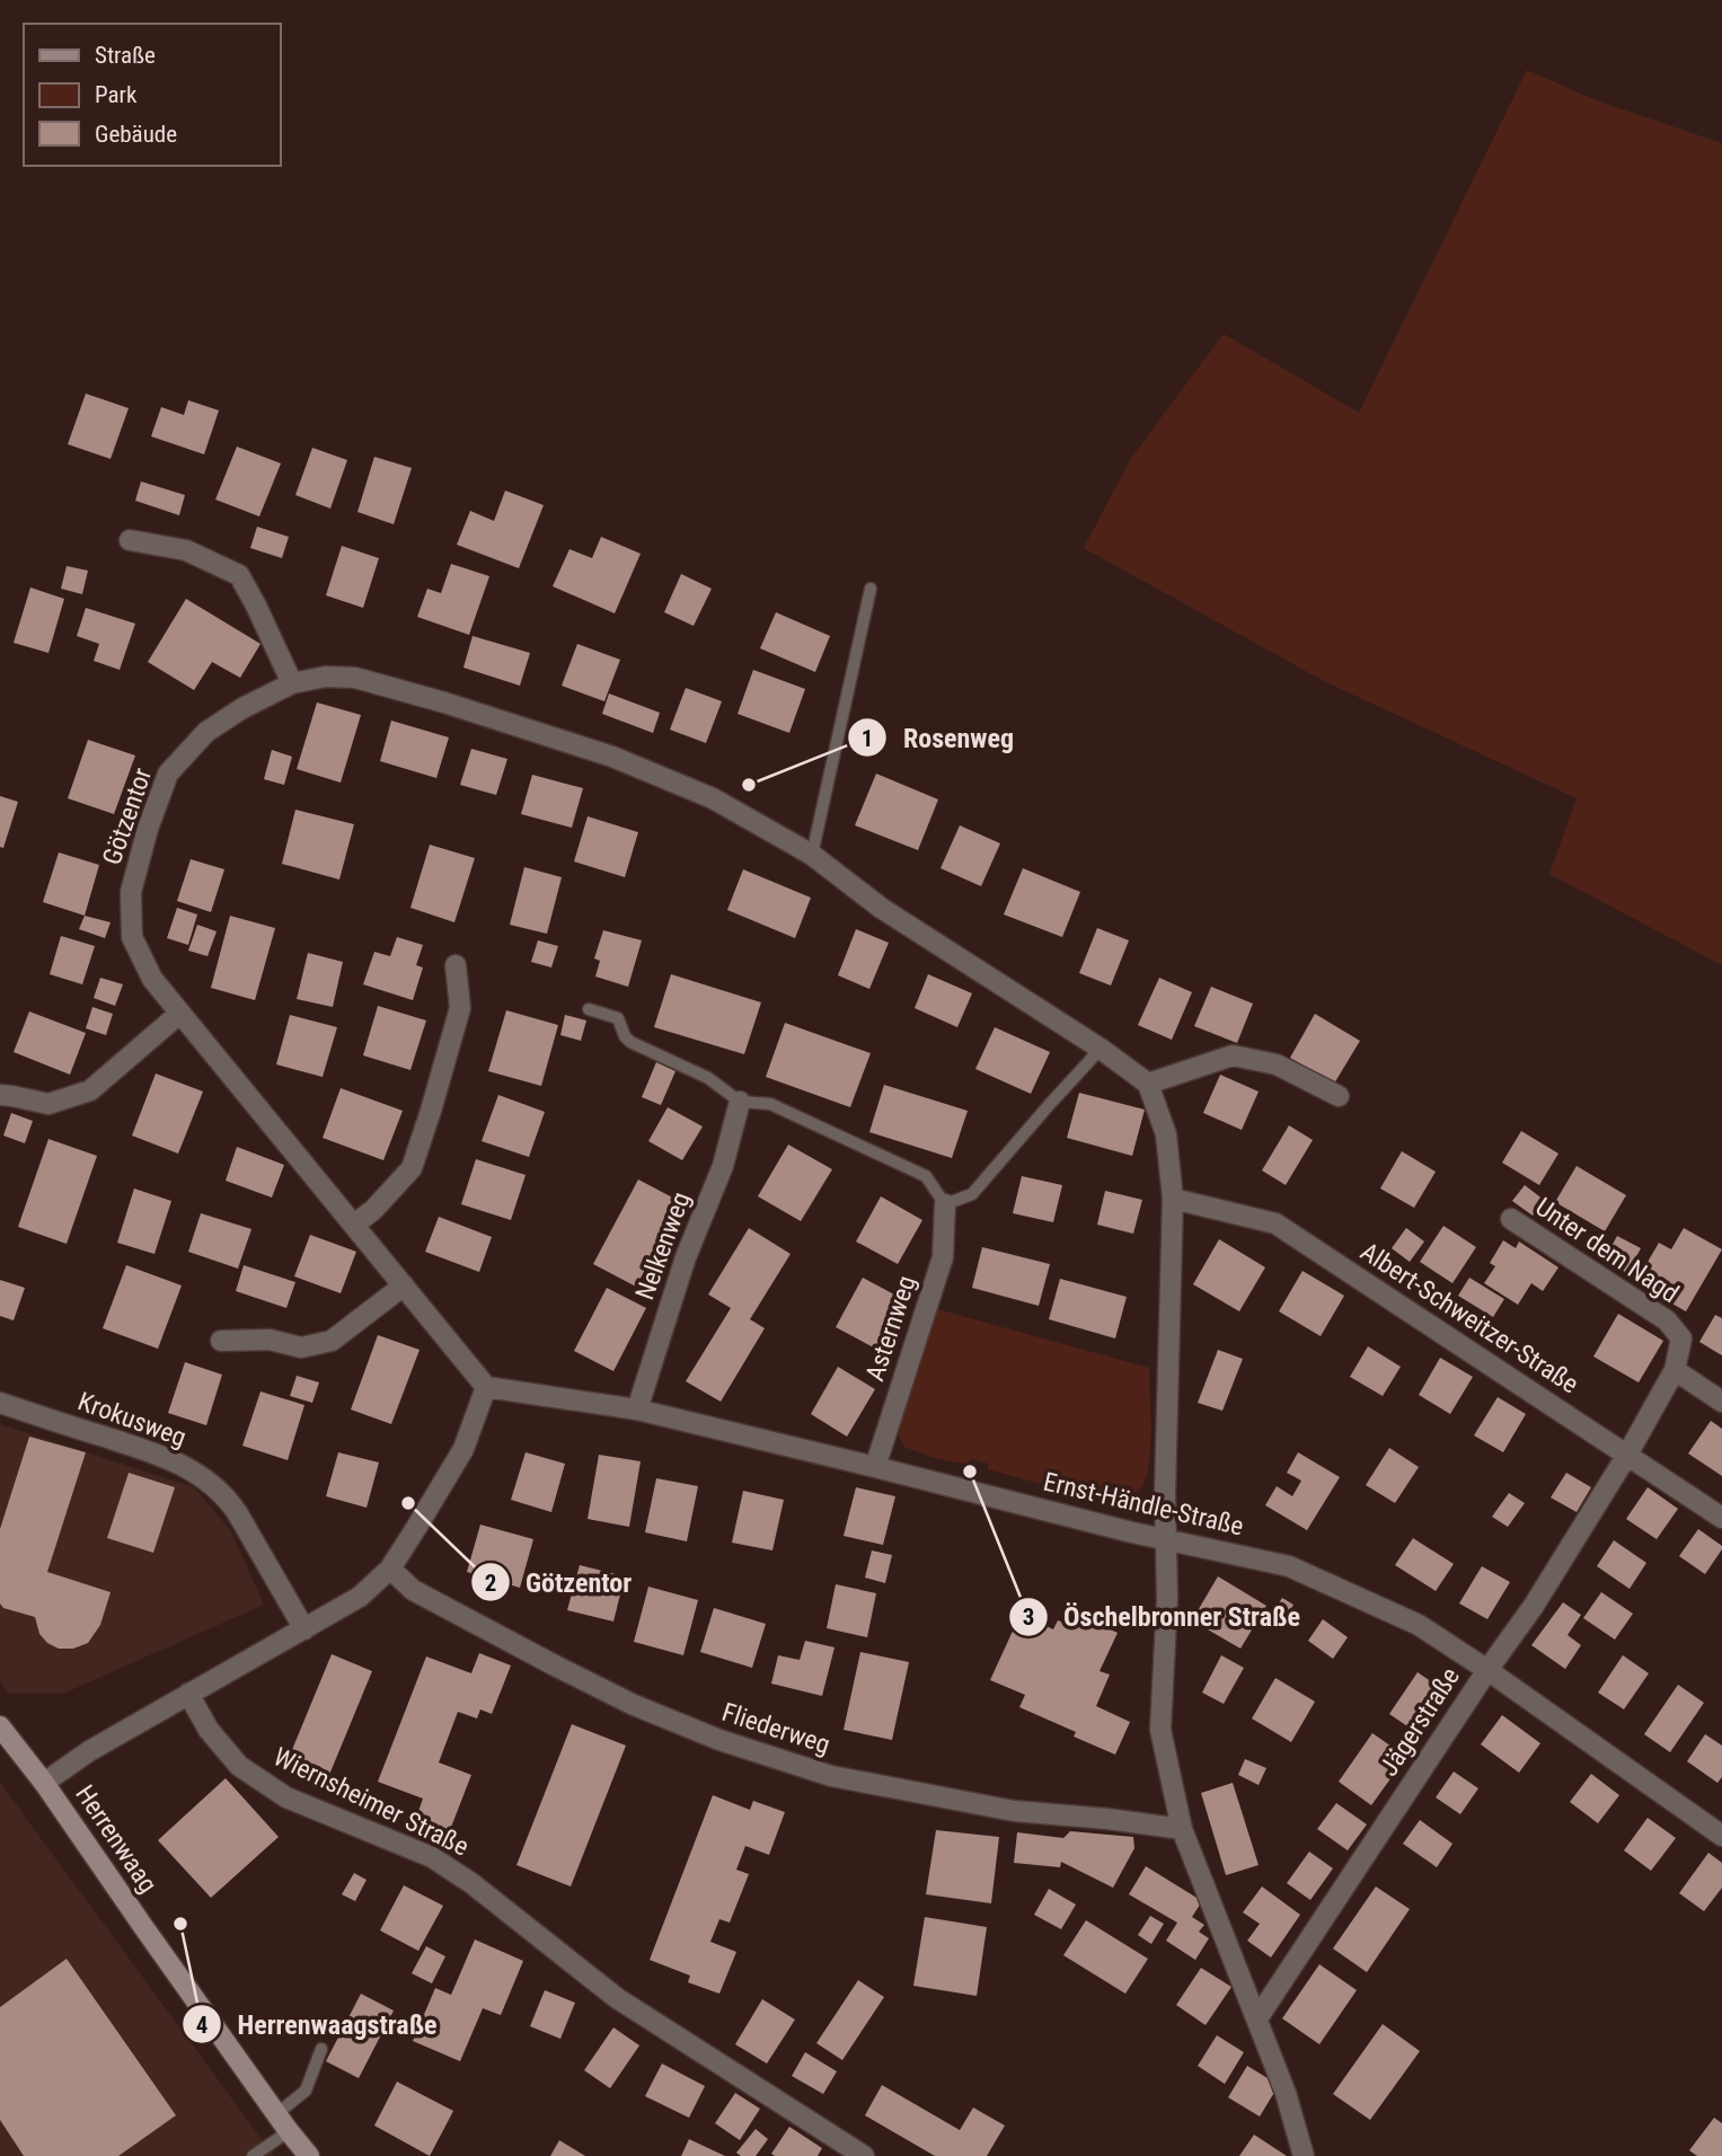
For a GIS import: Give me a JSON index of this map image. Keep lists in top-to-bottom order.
{
  "streets": {
    "main road": ["Herrenwaag"],
    "street": [
      "Götzentor",
      "Nelkenweg",
      "Unter dem Nagd",
      "Albert-Schweitzer-Straße",
      "Asternweg",
      "Krokusweg",
      "Ernst-Händle-Straße",
      "Jägerstraße",
      "Fliederweg",
      "Wiernsheimer Straße"
    ]
  },
  "crossings": [
    ["Götzentor", "Ernst-Händle-Straße"],
    ["Nelkenweg", "Ernst-Händle-Straße"],
    ["Unter dem Nagd", "Albert-Schweitzer-Straße"],
    ["Unter dem Nagd", "Jägerstraße"],
    ["Albert-Schweitzer-Straße", "Jägerstraße"],
    ["Asternweg", "Ernst-Händle-Straße"],
    ["Ernst-Händle-Straße", "Jägerstraße"]
  ],
  "places": [
    "Rosenweg",
    "Öschelbronner Straße",
    "Götzentor",
    "Herrenwaagstraße"
  ],
  "legend": ["Straße", "Park", "Gebäude"]
}
